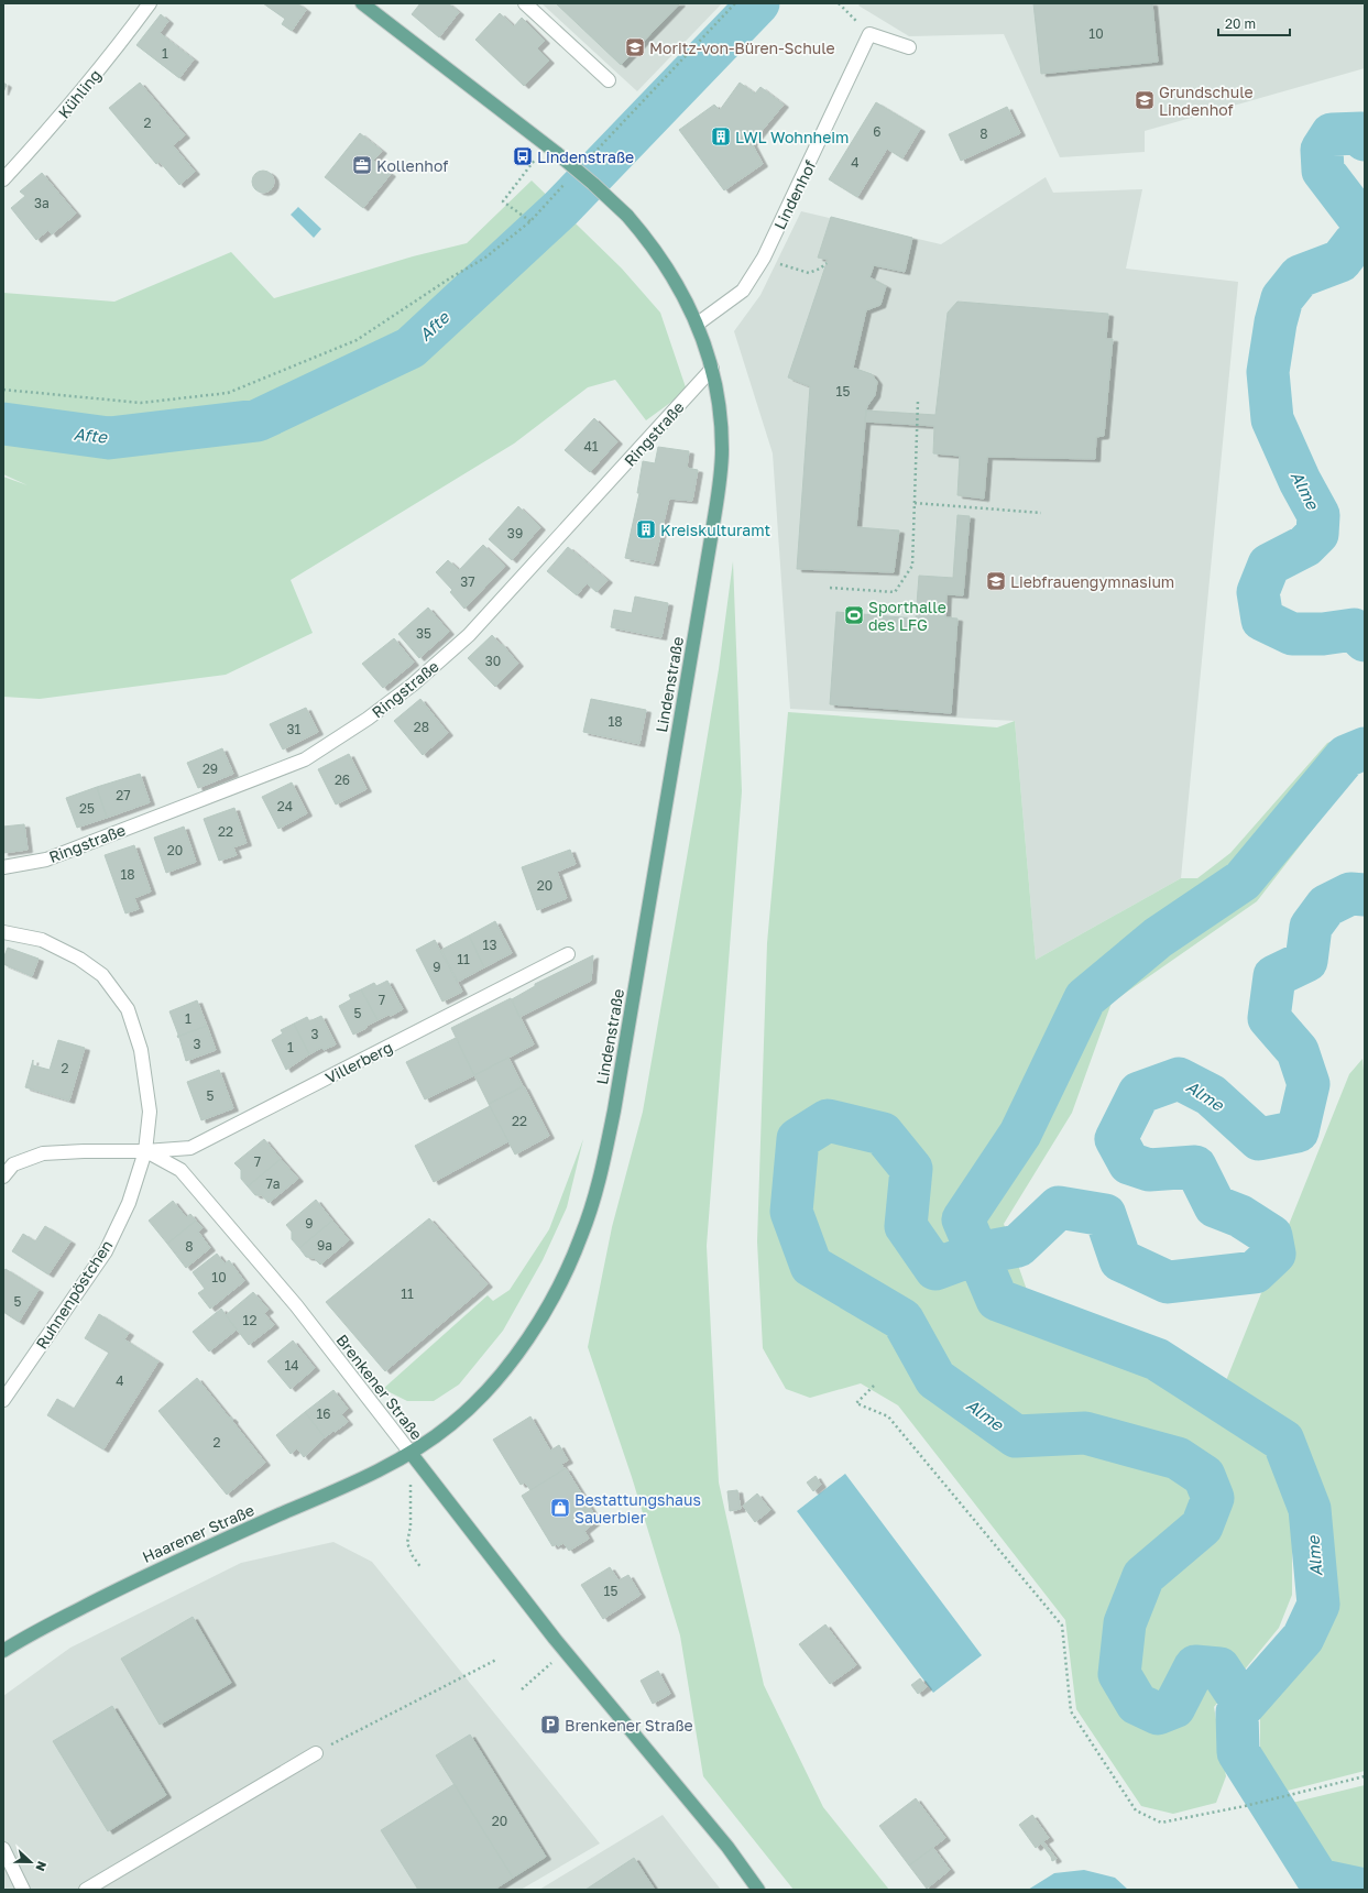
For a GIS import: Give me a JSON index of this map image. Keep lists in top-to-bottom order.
{
  "streets": {
    "main road": ["Lindenstraße", "Brenkener Straße", "Haarener Straße"],
    "street": [
      "Kühling",
      "Lindenhof",
      "Ringstraße",
      "Villerberg",
      "Ruhnenpöstchen"
    ]
  },
  "crossings": [
    ["Lindenhof", "Lindenstraße"],
    ["Ringstraße", "Lindenstraße"],
    ["Lindenstraße", "Brenkener Straße"],
    ["Lindenstraße", "Haarener Straße"],
    ["Villerberg", "Ruhnenpöstchen"],
    ["Villerberg", "Brenkener Straße"],
    ["Ruhnenpöstchen", "Brenkener Straße"],
    ["Brenkener Straße", "Haarener Straße"]
  ],
  "water": ["Afte", "Alme"],
  "places": {
    "school or university": ["Moritz-von-Büren-Schule", "Grundschule Lindenhof", "Liebfrauengymnasium"],
    "building": ["LWL Wohnheim", "Kreiskulturamt"],
    "bus stop": ["Lindenstraße"],
    "office": ["Kollenhof"],
    "sports": ["Sporthalle des LFG"],
    "shop": ["Bestattungshaus Sauerbier"],
    "parking": ["Brenkener Straße"]
  },
  "house_numbers": [
    "10",
    "1",
    "2",
    "6",
    "8",
    "4",
    "3a",
    "15",
    "41",
    "39",
    "37",
    "35",
    "30",
    "18",
    "28",
    "31",
    "29",
    "26",
    "27",
    "24",
    "25",
    "22",
    "20",
    "18",
    "20",
    "13",
    "11",
    "9",
    "7",
    "5",
    "1",
    "3",
    "3",
    "1",
    "2",
    "5",
    "22",
    "7",
    "7a",
    "9",
    "9a",
    "8",
    "10",
    "11",
    "5",
    "12",
    "14",
    "4",
    "16",
    "2",
    "15",
    "20"
  ],
  "scale_bar": "20 m",
  "north": "right"
}
